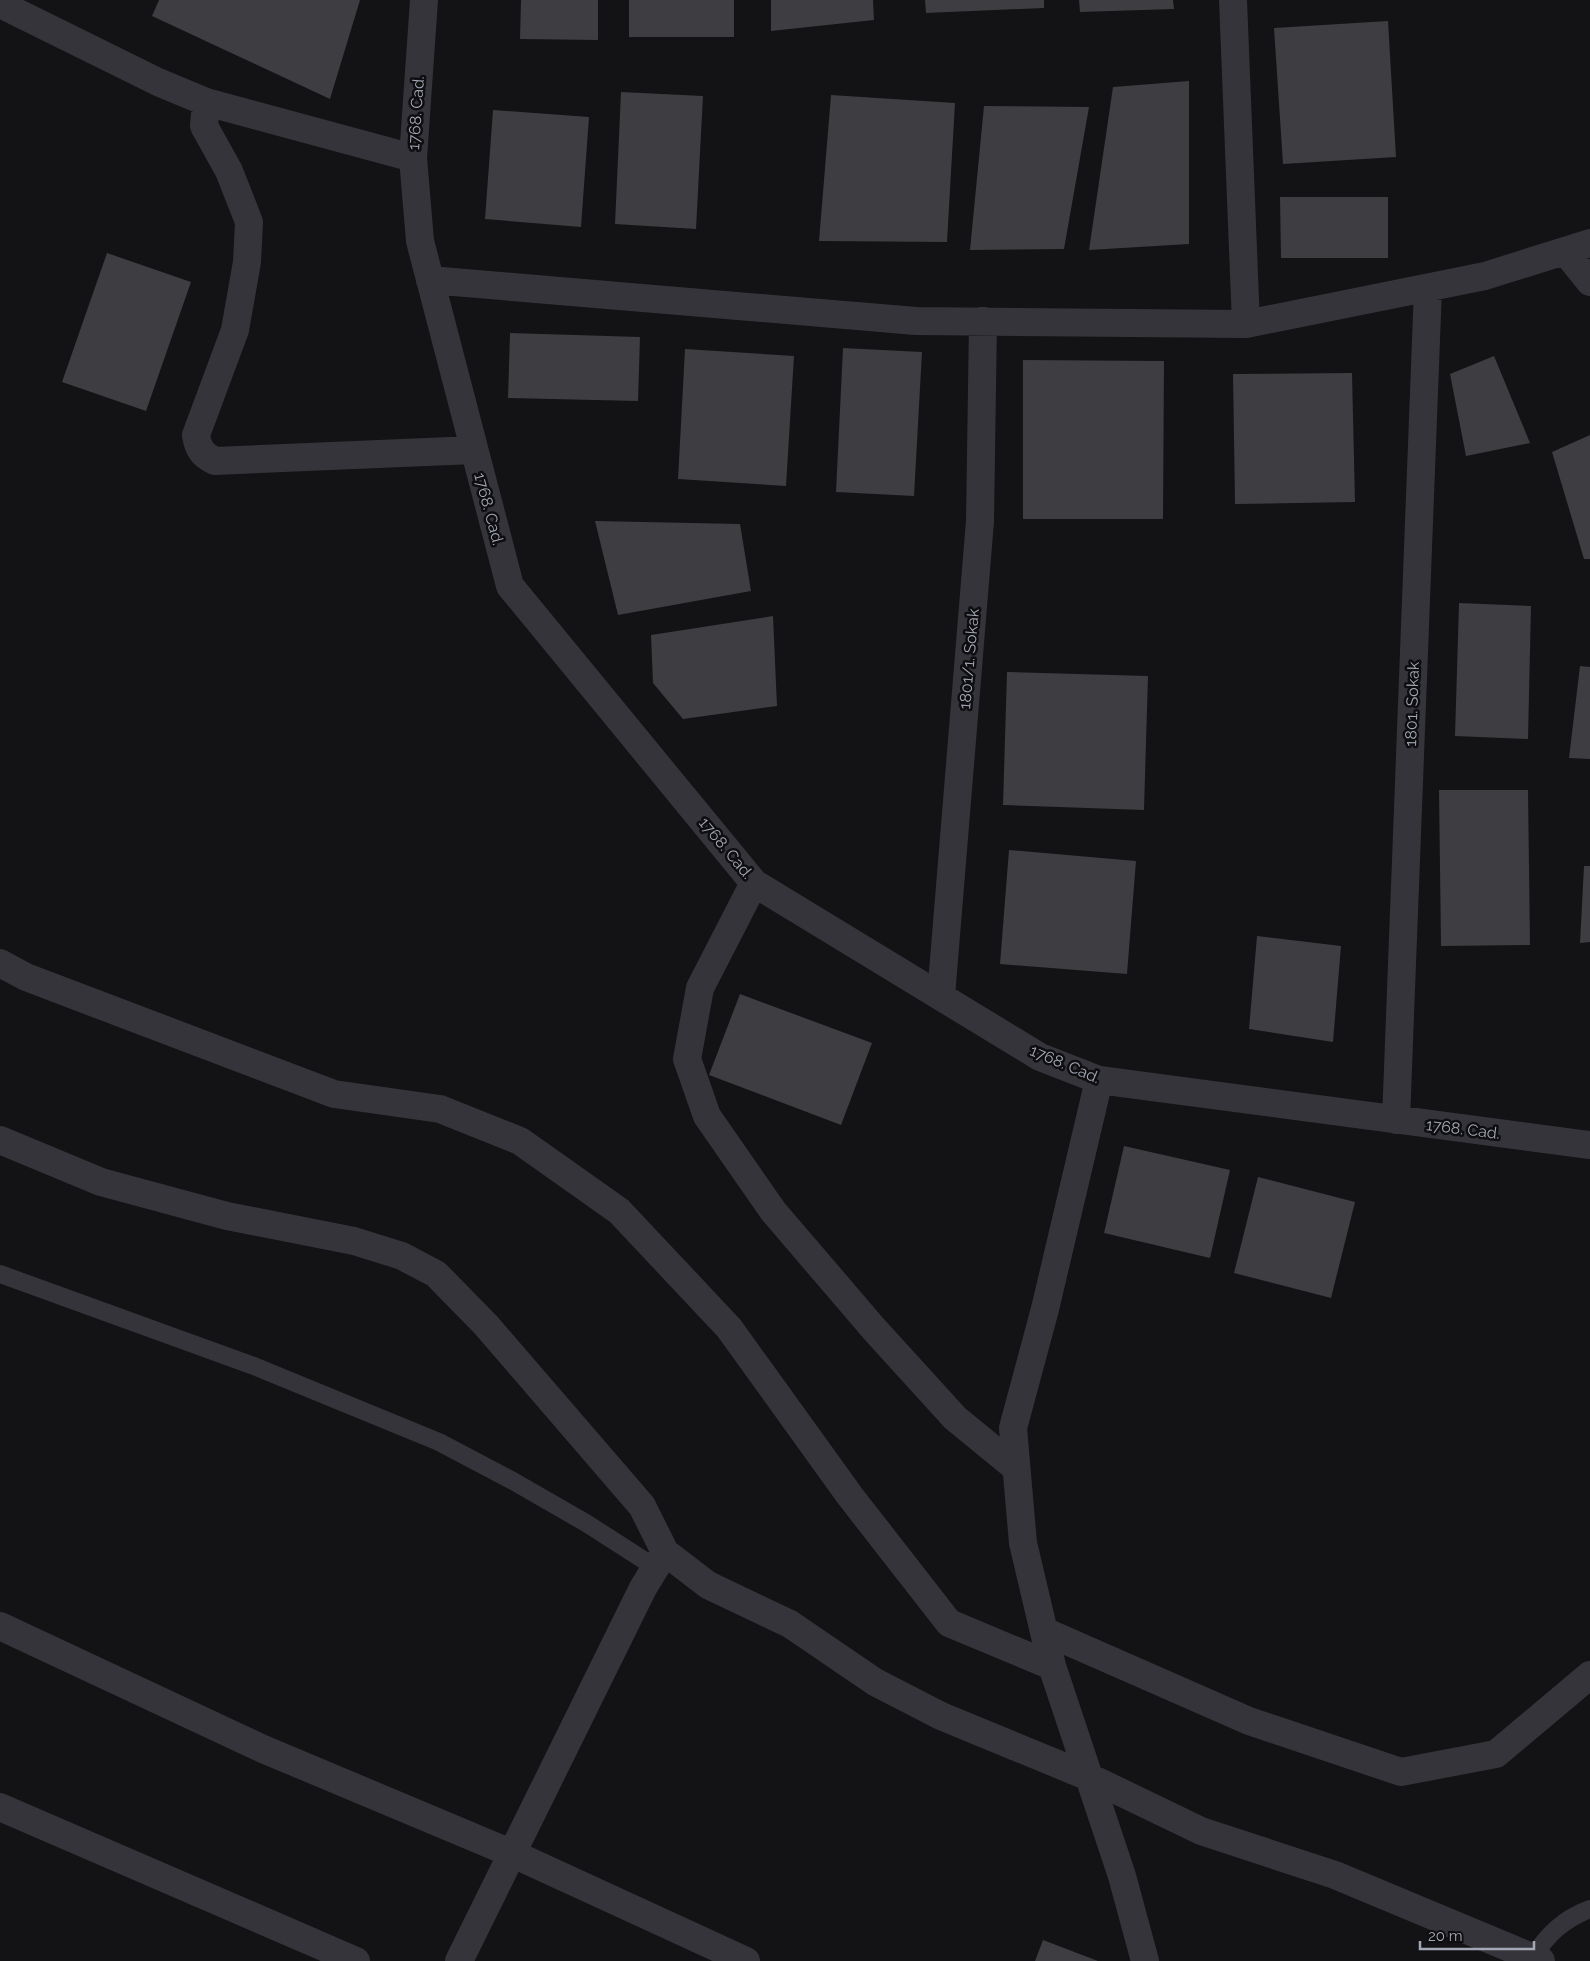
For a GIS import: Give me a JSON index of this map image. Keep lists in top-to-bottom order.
{
  "streets": {
    "street": ["1768. Cad.", "1801/1. Sokak", "1801. Sokak"]
  },
  "crossings": [
    ["1768. Cad.", "1801/1. Sokak"],
    ["1768. Cad.", "1801. Sokak"]
  ],
  "scale_bar": "20 m"
}
